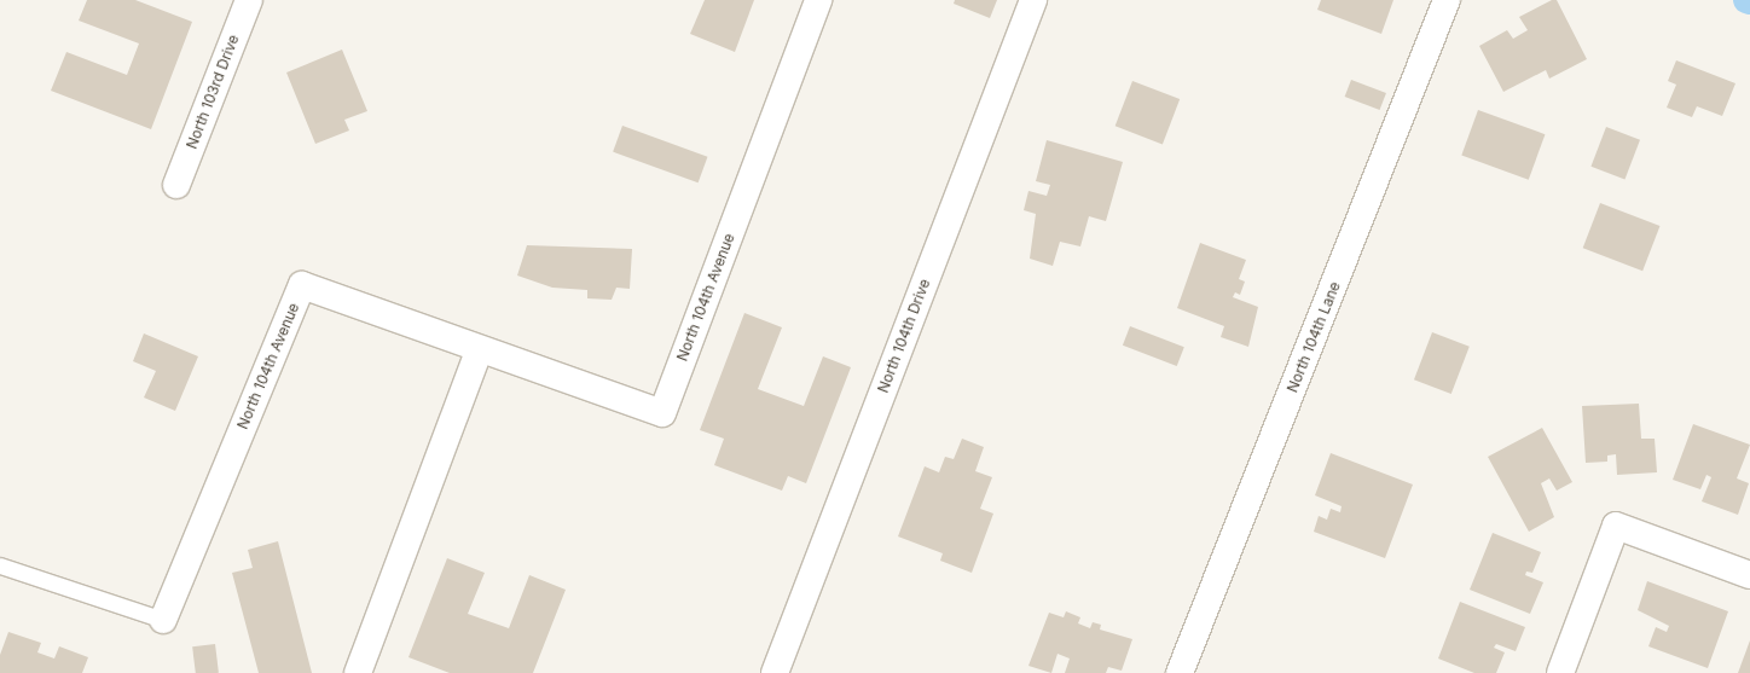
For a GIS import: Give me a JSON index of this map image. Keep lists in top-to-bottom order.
{
  "streets": {
    "street": [
      "North 103rd Drive",
      "North 104th Avenue",
      "North 104th Drive",
      "North 104th Lane"
    ]
  }
}
